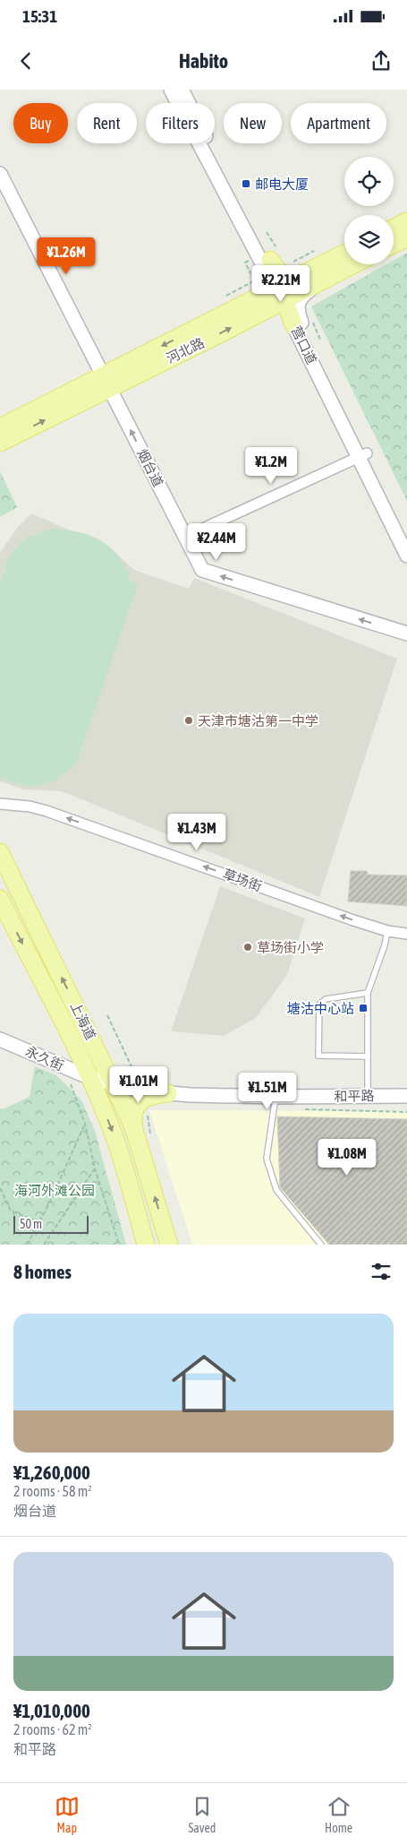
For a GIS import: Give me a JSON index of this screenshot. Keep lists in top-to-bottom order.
{
  "streets": {
    "main road": ["河北路", "上海道"],
    "street": [
      "营口道",
      "烟台道",
      "草场街",
      "永久街",
      "和平路"
    ]
  },
  "crossings": [
    ["营口道", "河北路"],
    ["河北路", "烟台道"],
    ["上海道", "永久街"],
    ["上海道", "和平路"],
    ["永久街", "和平路"]
  ],
  "one_way": ["烟台道", "草场街"],
  "parks": ["海河外滩公园"],
  "places": {
    "transit": ["邮电大厦", "塘沽中心站"],
    "other": ["天津市塘沽第一中学", "草场街小学"]
  },
  "scale_bar": "50 m",
  "page": {
    "status": "15:31",
    "header": "Habito",
    "chip": [
      "Buy",
      "Rent",
      "Filters",
      "New",
      "Apartment"
    ],
    "price": [
      "¥1.26M",
      "¥2.21M",
      "¥1.2M",
      "¥2.44M",
      "¥1.43M",
      "¥1.01M",
      "¥1.51M",
      "¥1.08M"
    ],
    "scale": "50 m",
    "heading": "8 homes",
    "list": [
      {
        "name": "¥1,260,000",
        "note": "2 rooms · 58 m² · 烟台道"
      },
      {
        "name": "¥1,010,000",
        "note": "2 rooms · 62 m² · 和平路"
      }
    ],
    "tabs": ["Map", "Saved", "Home"]
  }
}
